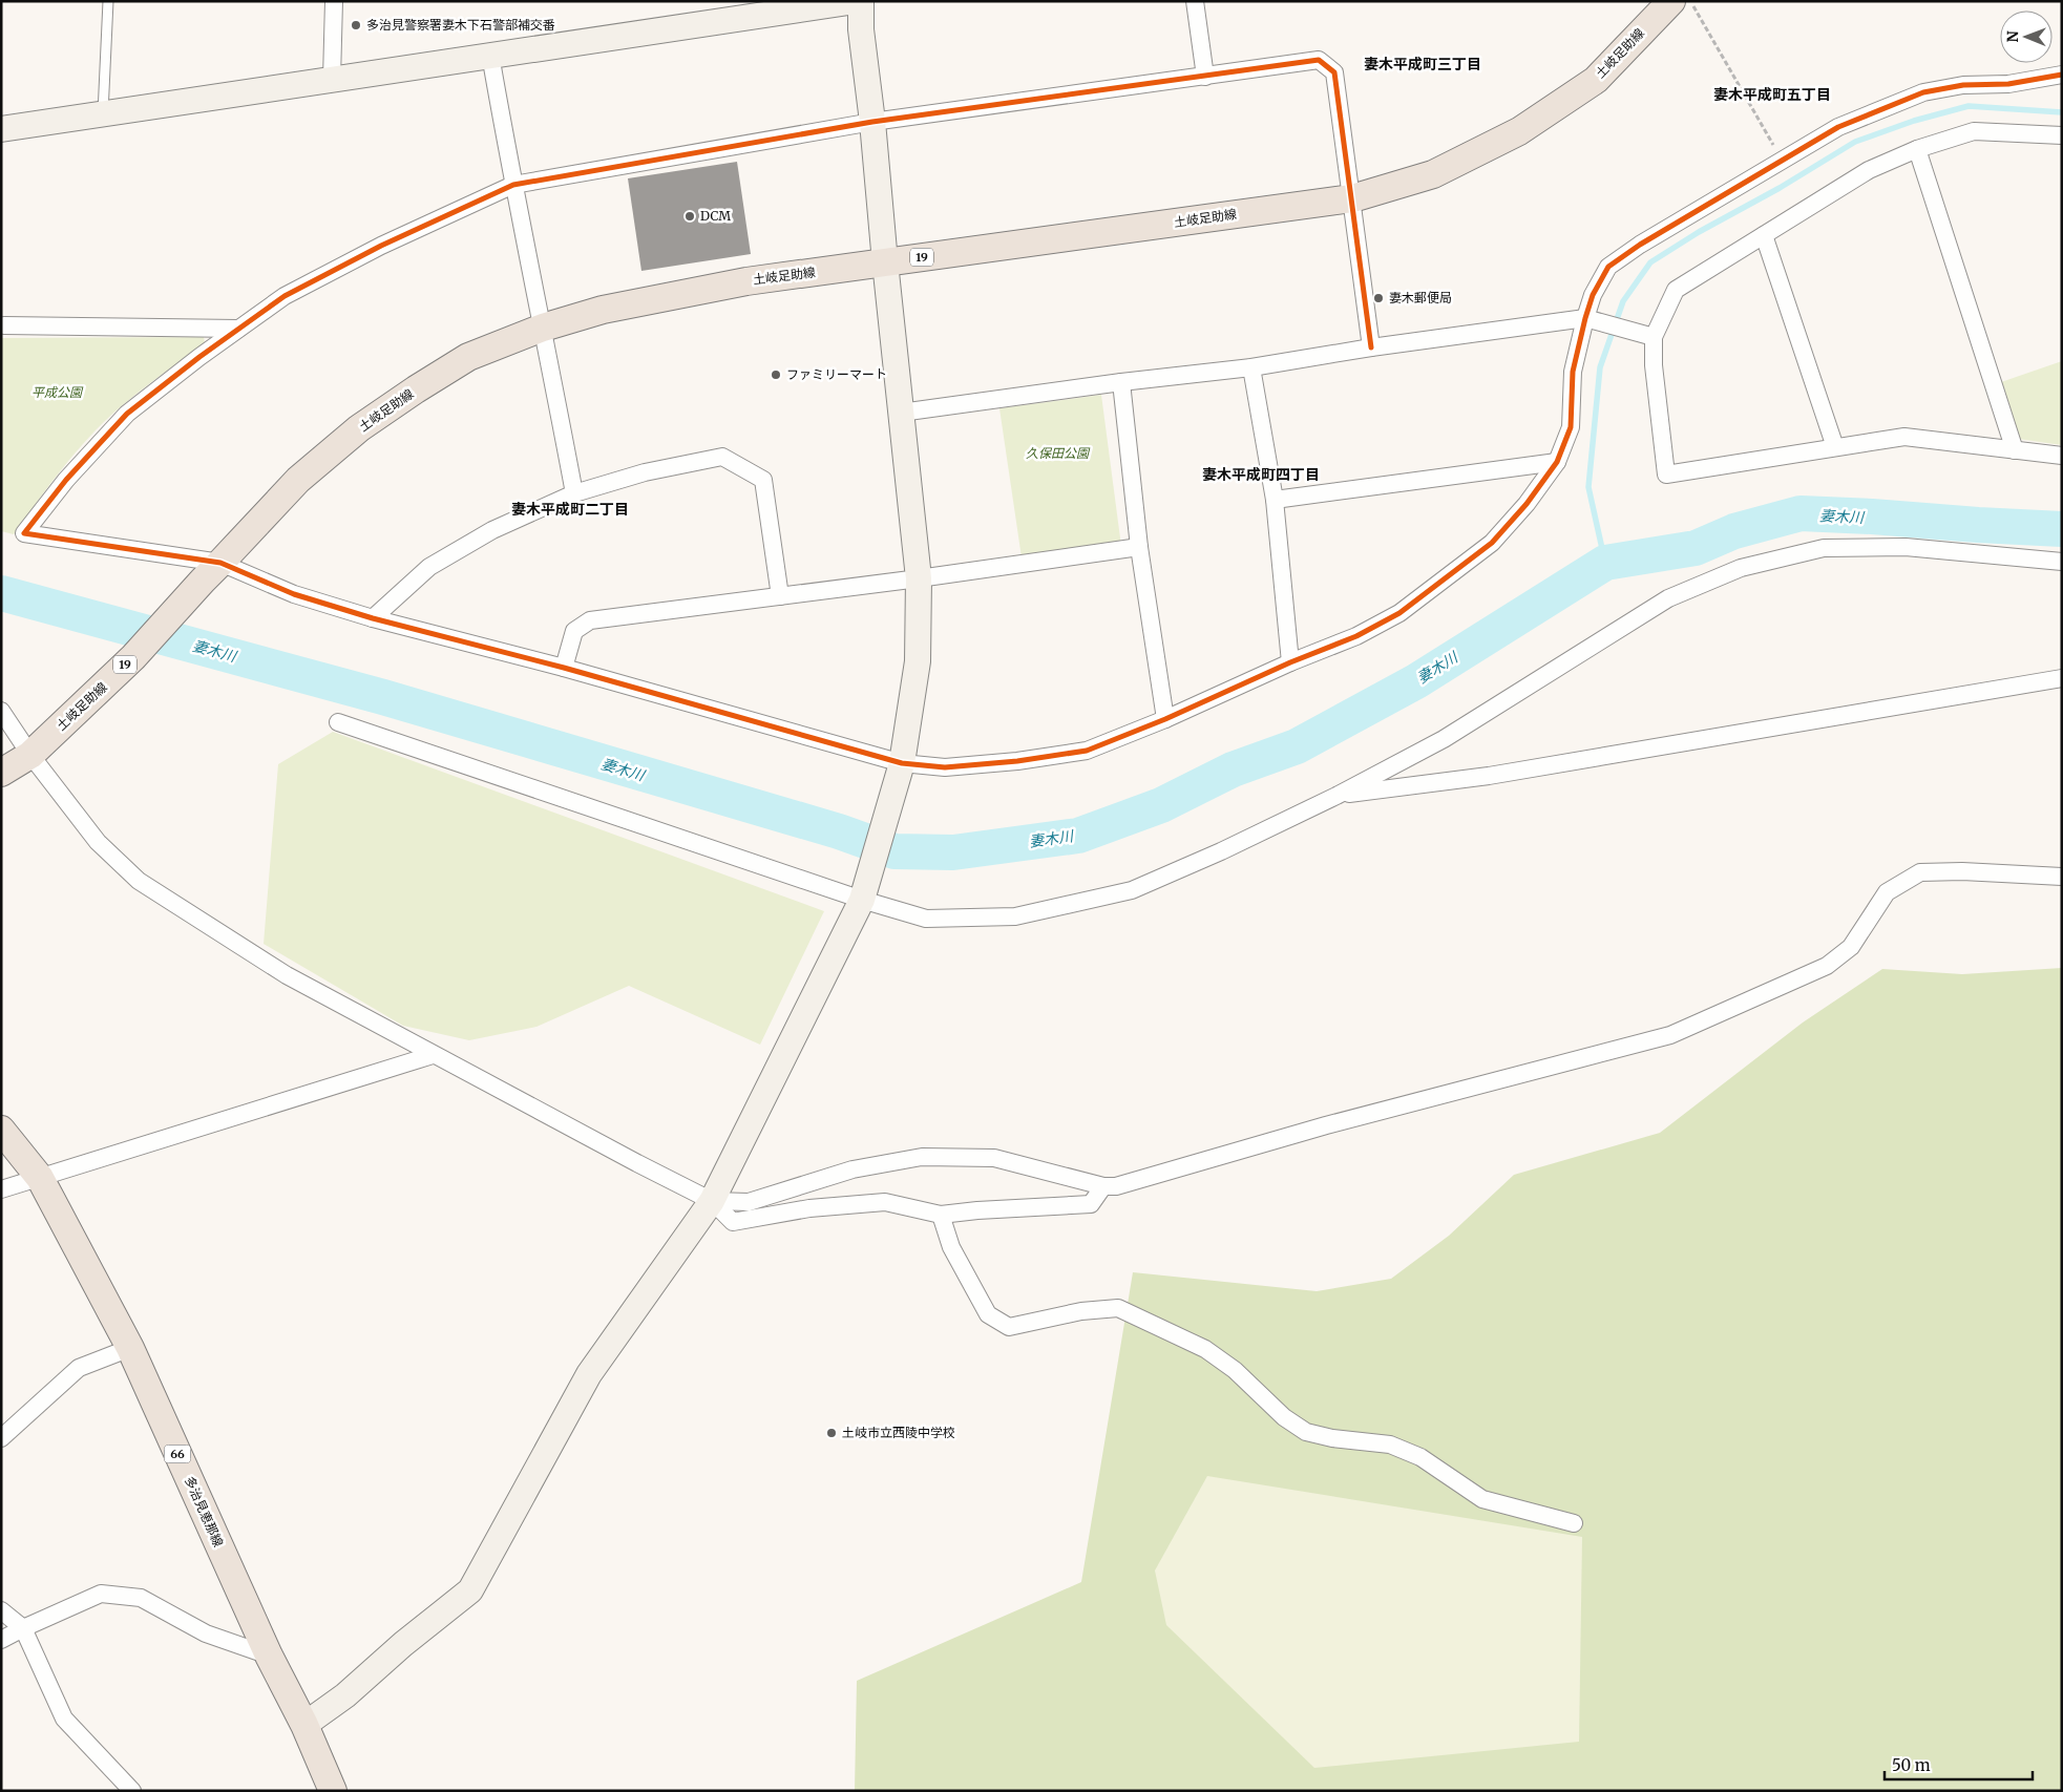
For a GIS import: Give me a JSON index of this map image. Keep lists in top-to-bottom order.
{
  "streets": {
    "main road": [
      "土岐足助線",
      "19",
      "66",
      "多治見恵那線"
    ]
  },
  "districts": [
    "妻木平成町三丁目",
    "妻木平成町五丁目",
    "妻木平成町四丁目",
    "妻木平成町二丁目"
  ],
  "water": ["妻木川"],
  "parks": ["平成公園", "久保田公園"],
  "places": [
    "多治見警察署妻木下石警部補交番",
    "DCM",
    "妻木郵便局",
    "ファミリーマート",
    "土岐市立西陵中学校"
  ],
  "scale_bar": "50 m",
  "north": "left"
}
